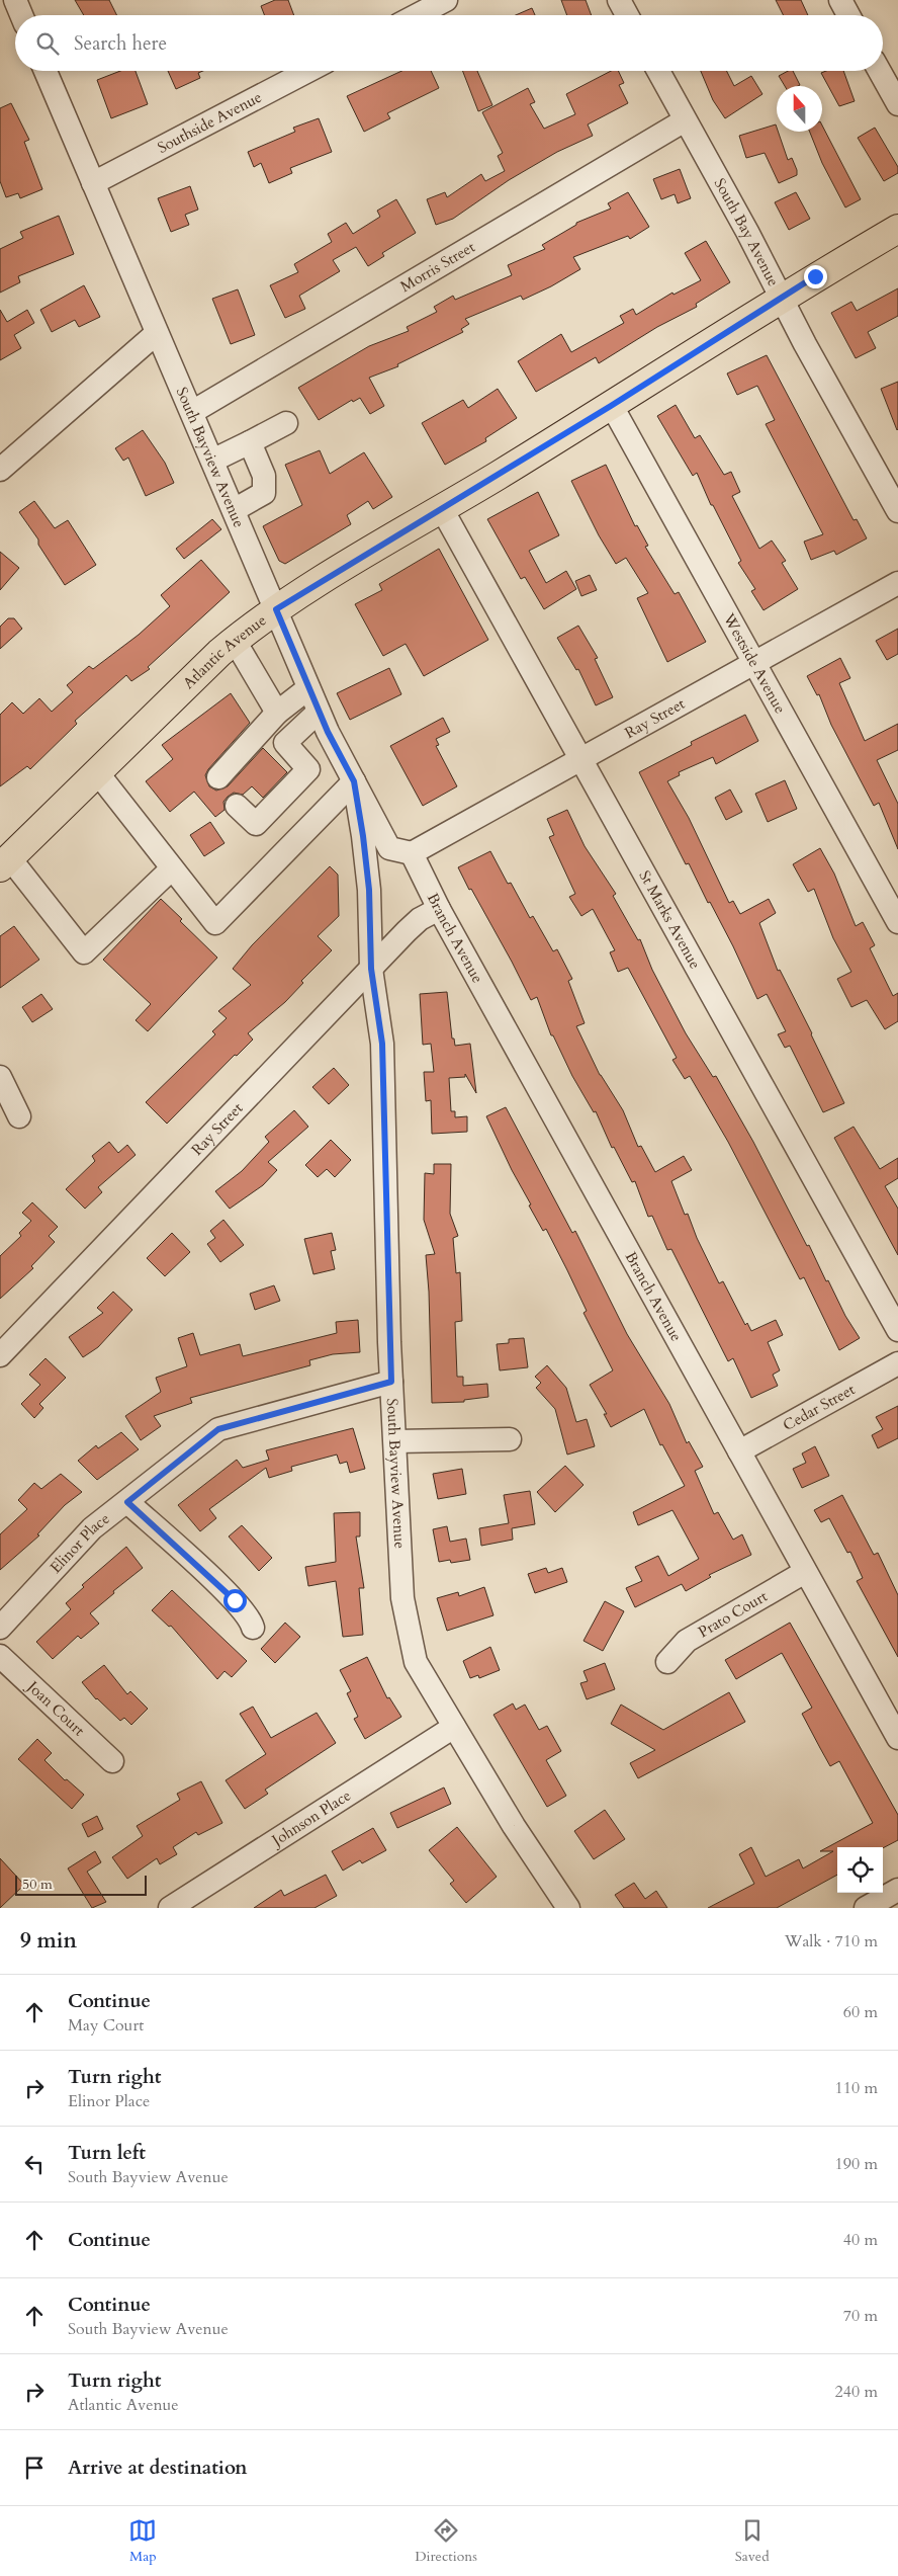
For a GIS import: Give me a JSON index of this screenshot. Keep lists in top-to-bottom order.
{
  "streets": {
    "main road": ["Atlantic Avenue"],
    "street": [
      "Southside Avenue",
      "South Bay Avenue",
      "Morris Street",
      "South Bayview Avenue",
      "Westside Avenue",
      "Ray Street",
      "St Marks Avenue",
      "Branch Avenue",
      "Cedar Street",
      "Elinor Place",
      "Prato Court",
      "Joan Court",
      "Johnson Place"
    ]
  },
  "crossings": [
    ["Southside Avenue", "South Bayview Avenue"],
    ["South Bay Avenue", "Morris Street"],
    ["South Bay Avenue", "Atlantic Avenue"],
    ["Morris Street", "South Bayview Avenue"],
    ["South Bayview Avenue", "Atlantic Avenue"],
    ["South Bayview Avenue", "Ray Street"],
    ["South Bayview Avenue", "Elinor Place"],
    ["South Bayview Avenue", "Johnson Place"],
    ["Atlantic Avenue", "Westside Avenue"],
    ["Atlantic Avenue", "St Marks Avenue"],
    ["Westside Avenue", "Ray Street"],
    ["Ray Street", "St Marks Avenue"],
    ["Ray Street", "Branch Avenue"],
    ["Branch Avenue", "Cedar Street"],
    ["Branch Avenue", "Prato Court"]
  ],
  "scale_bar": "50 m",
  "north": "top",
  "page": {
    "search": "Search here",
    "scale": "50 m",
    "heading": ["9 min", "Walk · 710 m"],
    "list": [
      ["Continue", "May Court", "60 m"],
      ["Turn right", "Elinor Place", "110 m"],
      ["Turn left", "South Bayview Avenue", "190 m"],
      ["Continue", "40 m"],
      ["Continue", "South Bayview Avenue", "70 m"],
      ["Turn right", "Atlantic Avenue", "240 m"],
      "Arrive at destination"
    ],
    "nav": ["Map", "Directions", "Saved"]
  }
}
